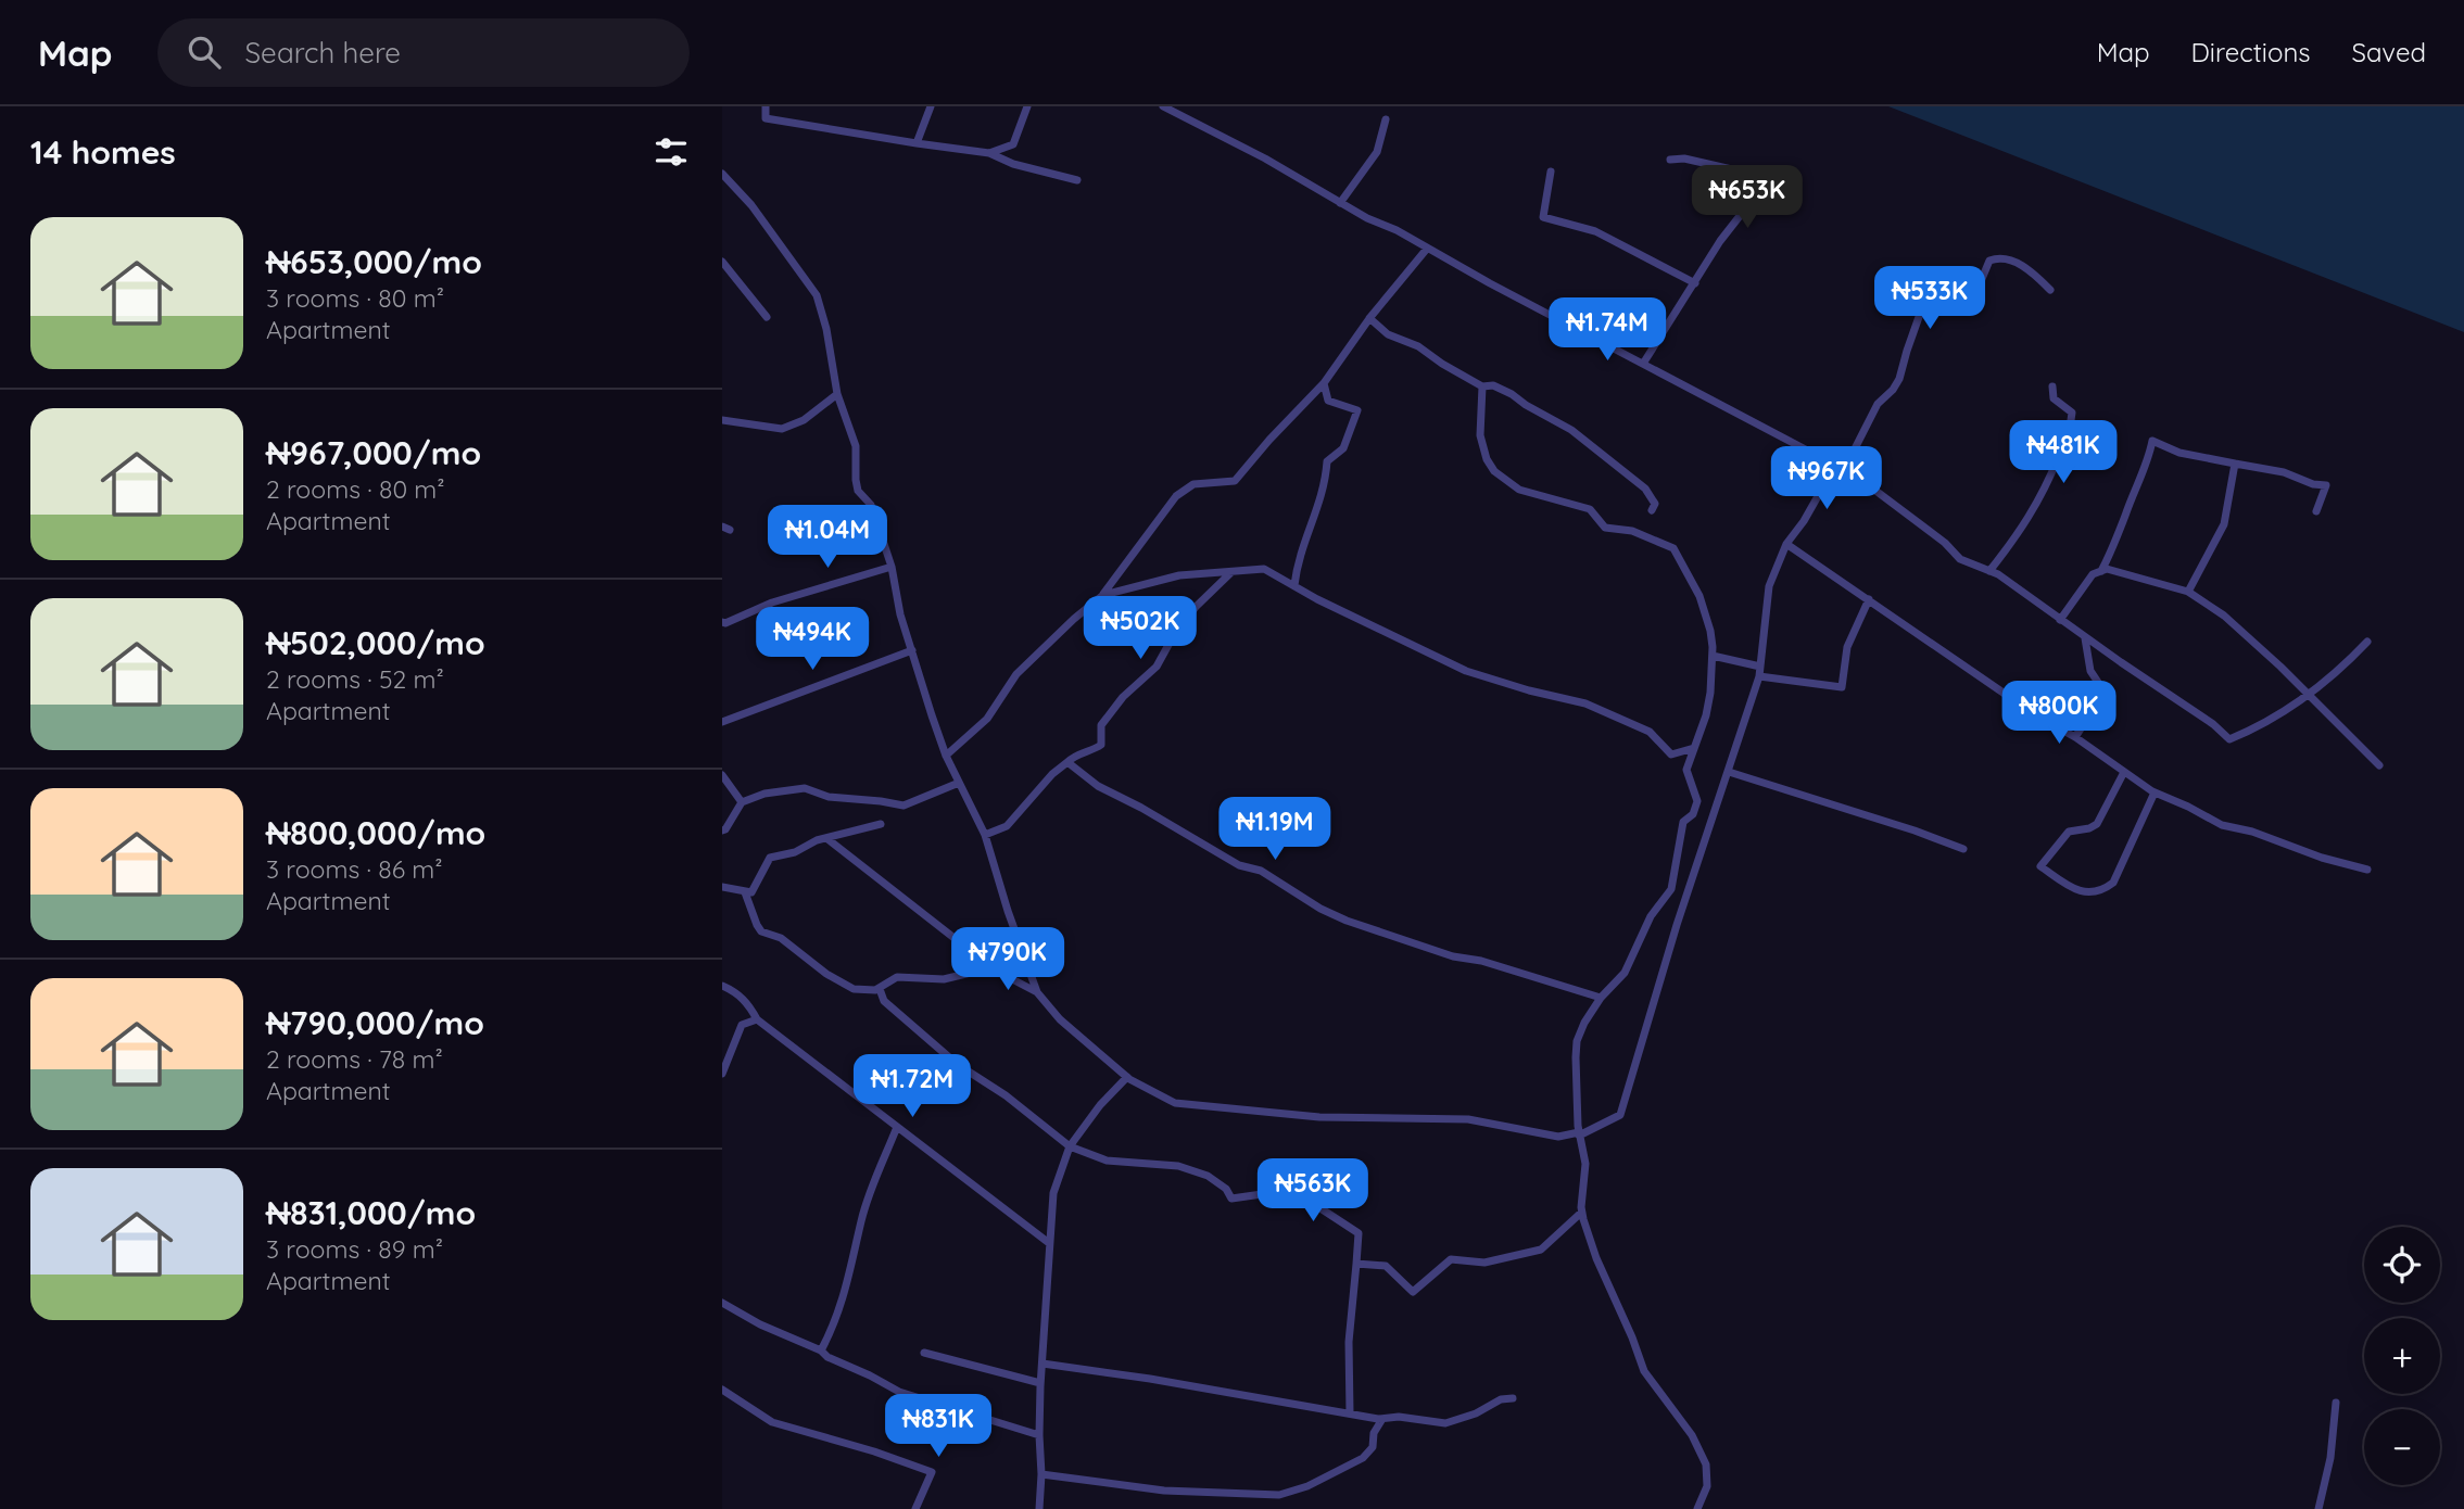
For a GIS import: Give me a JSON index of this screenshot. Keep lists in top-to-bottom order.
{
  "page": {
    "header": "Map",
    "search": "Search here",
    "nav": ["Map", "Directions", "Saved"],
    "heading": "14 homes",
    "price": [
      "₦653K",
      "₦533K",
      "₦1.74M",
      "₦481K",
      "₦967K",
      "₦1.04M",
      "₦502K",
      "₦494K",
      "₦800K",
      "₦1.19M",
      "₦790K",
      "₦1.72M",
      "₦563K",
      "₦831K"
    ],
    "list": [
      {
        "name": "₦653,000/mo",
        "note": "3 rooms · 80 m² · Apartment"
      },
      {
        "name": "₦967,000/mo",
        "note": "2 rooms · 80 m² · Apartment"
      },
      {
        "name": "₦502,000/mo",
        "note": "2 rooms · 52 m² · Apartment"
      },
      {
        "name": "₦800,000/mo",
        "note": "3 rooms · 86 m² · Apartment"
      },
      {
        "name": "₦790,000/mo",
        "note": "2 rooms · 78 m² · Apartment"
      },
      {
        "name": "₦831,000/mo",
        "note": "3 rooms · 89 m² · Apartment"
      }
    ],
    "map_buttons": ["+", "−"]
  }
}
